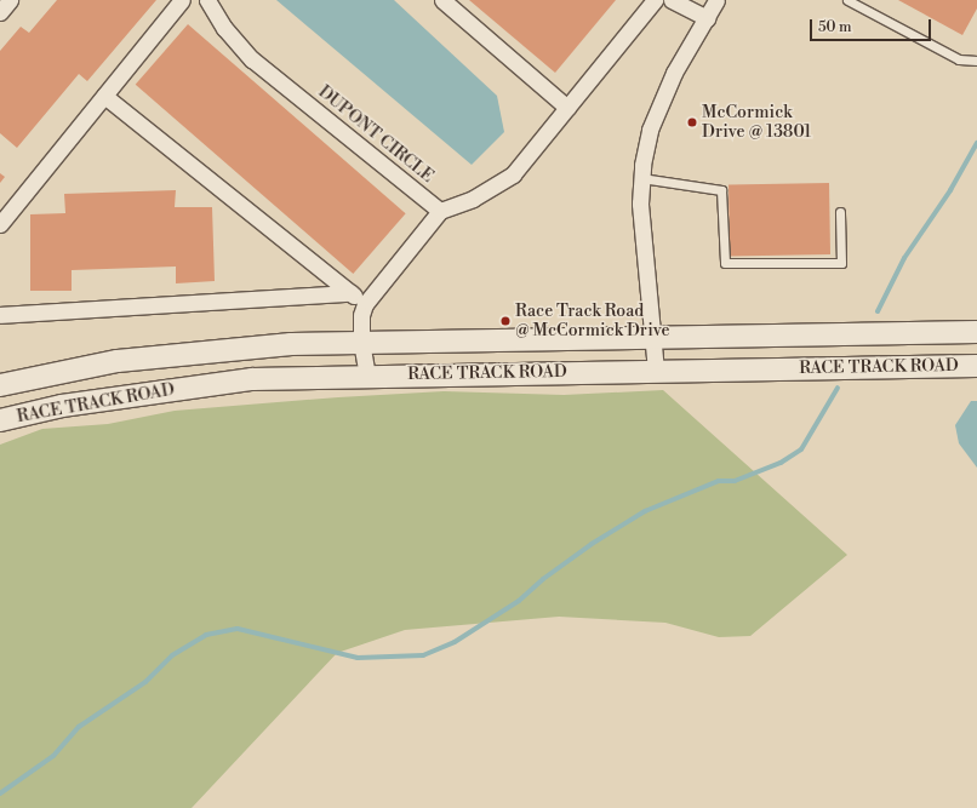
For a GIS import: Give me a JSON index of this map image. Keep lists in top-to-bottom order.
{
  "streets": {
    "main road": ["RACE TRACK ROAD"],
    "street": ["DUPONT CIRCLE"]
  },
  "places": ["McCormick Drive @ 13801", "Race Track Road @ McCormick Drive"],
  "scale_bar": "50 m"
}
